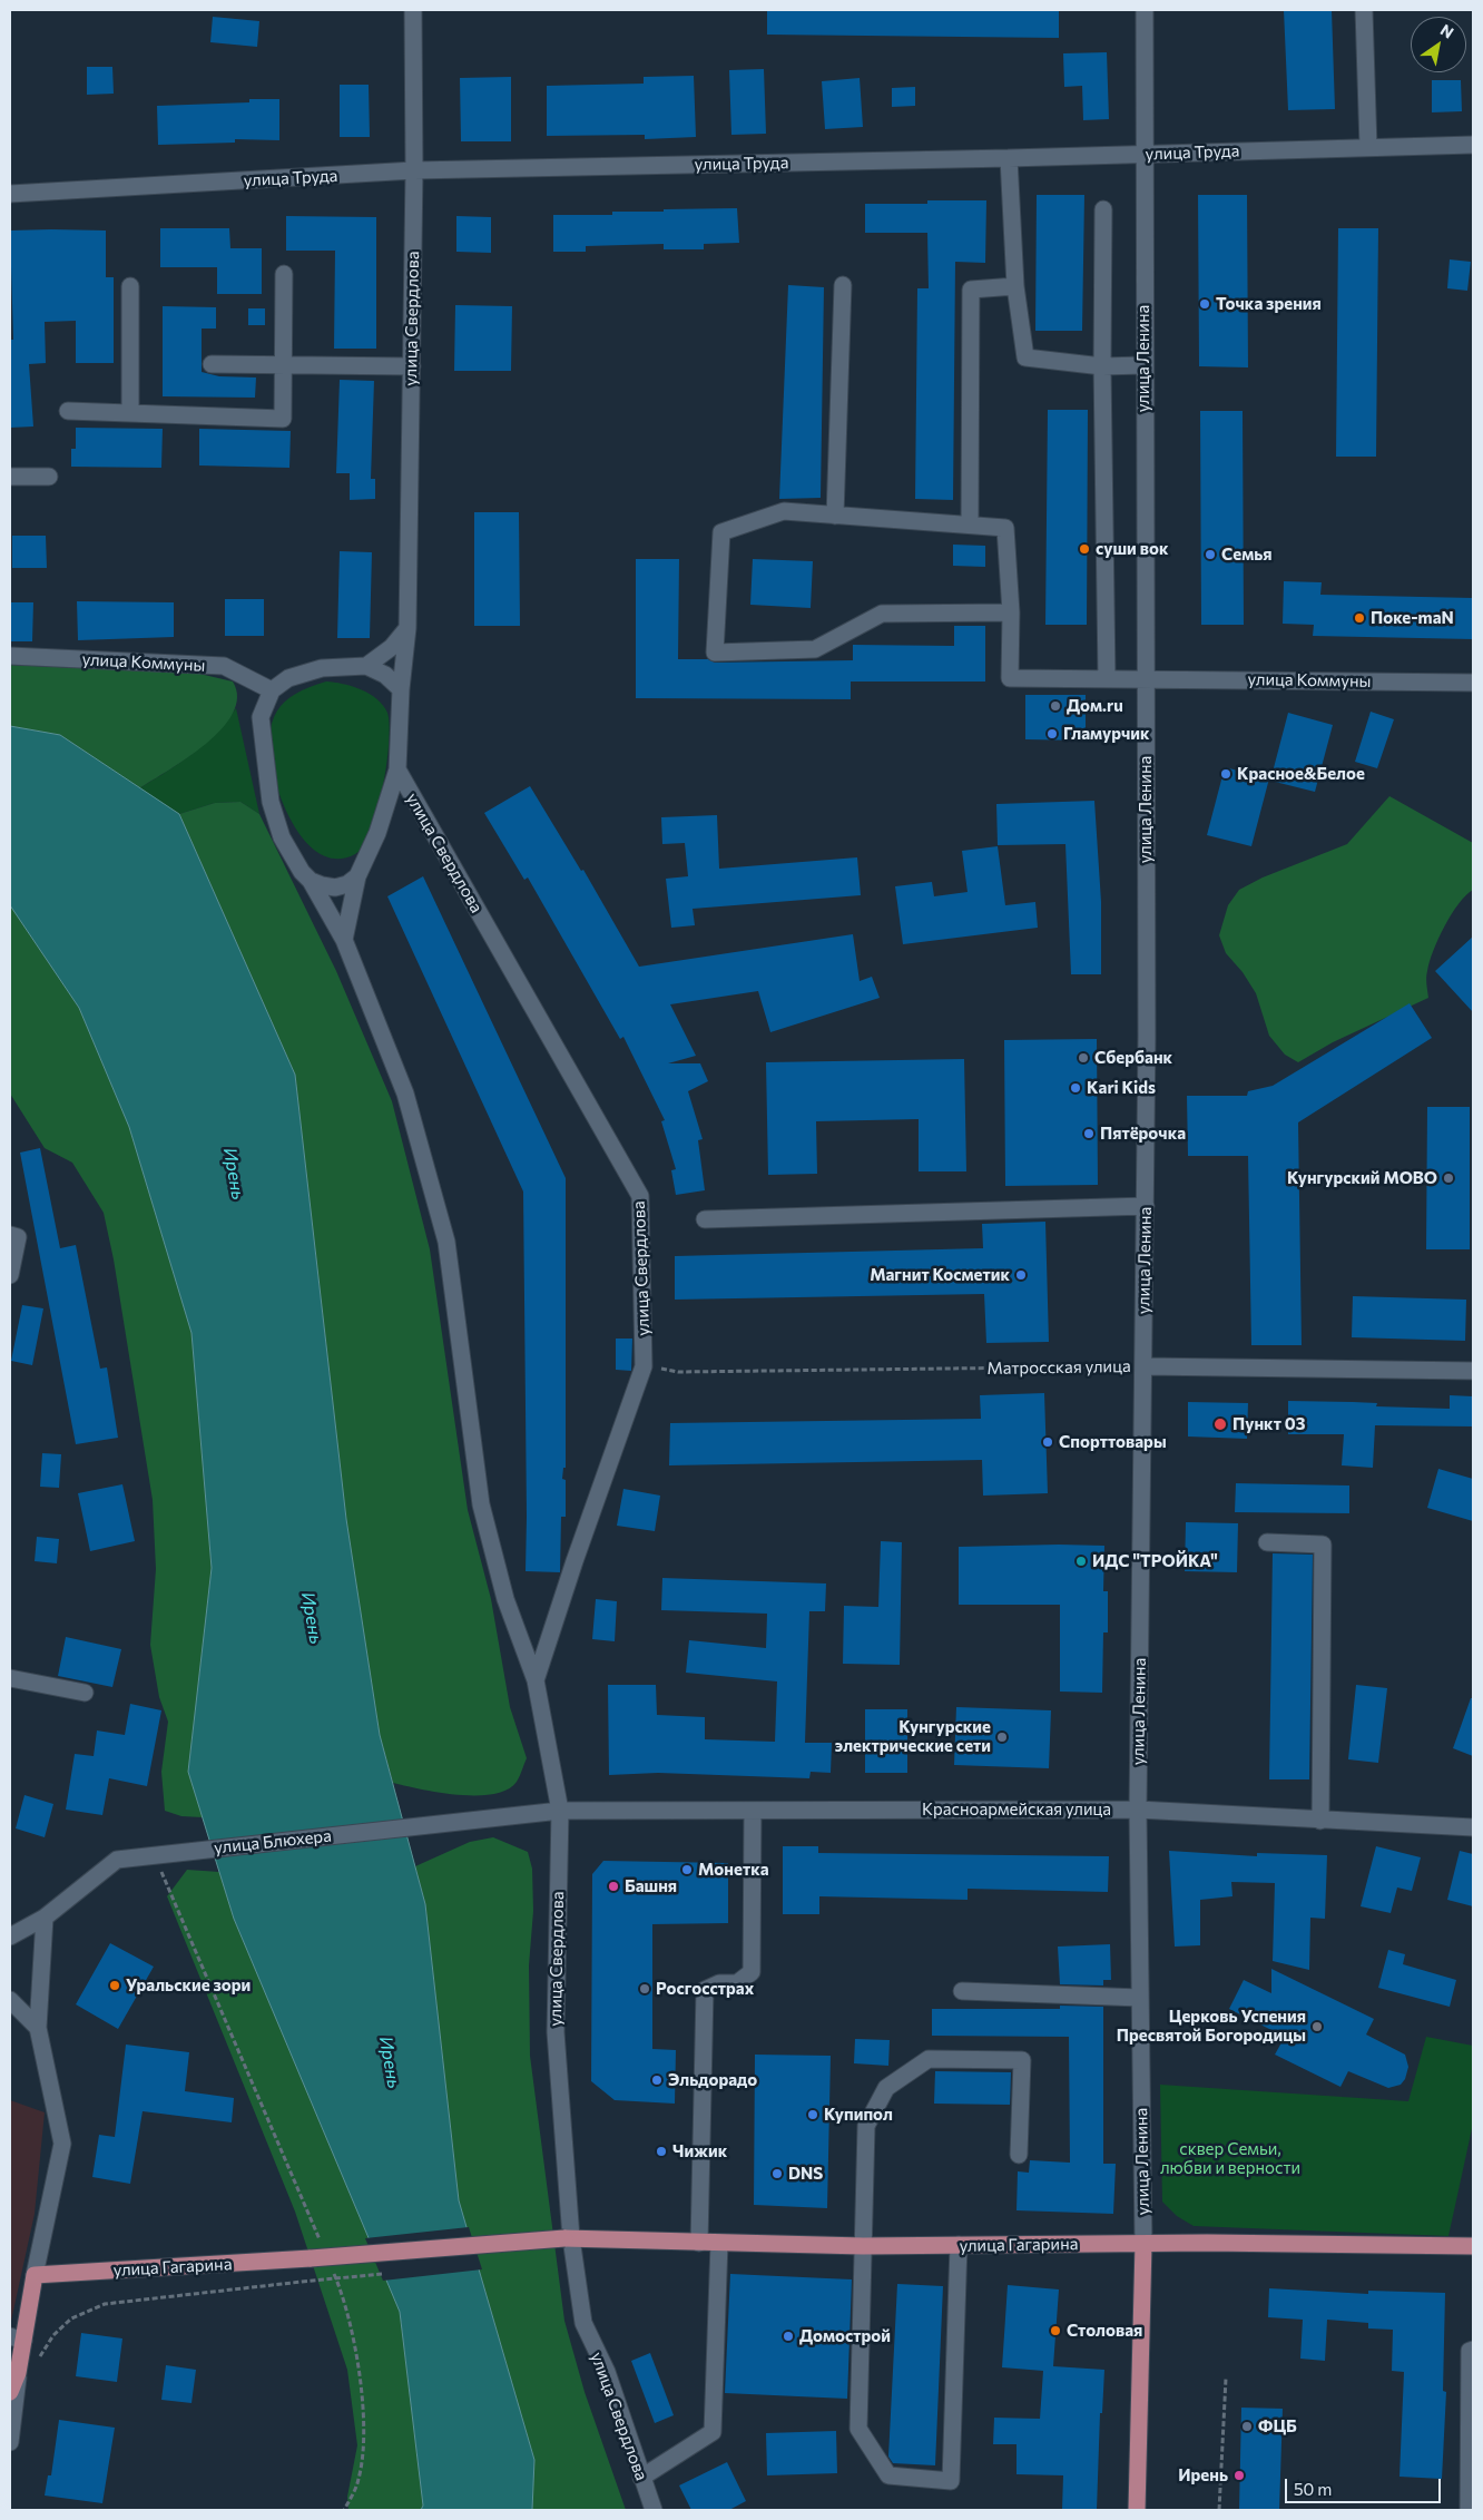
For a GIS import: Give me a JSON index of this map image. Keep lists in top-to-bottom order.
{
  "streets": {
    "main road": ["улица Ленина", "улица Гагарина"],
    "street": [
      "улица Труда",
      "улица Свердлова",
      "улица Коммуны",
      "Матросская улица",
      "Красноармейская улица",
      "улица Блюхера"
    ]
  },
  "crossings": [
    ["улица Труда", "улица Свердлова"],
    ["улица Труда", "улица Ленина"],
    ["улица Свердлова", "улица Коммуны"],
    ["улица Свердлова", "Матросская улица"],
    ["улица Свердлова", "Красноармейская улица"],
    ["улица Свердлова", "улица Блюхера"],
    ["улица Свердлова", "улица Гагарина"],
    ["улица Ленина", "улица Коммуны"],
    ["улица Ленина", "Матросская улица"],
    ["улица Ленина", "Красноармейская улица"],
    ["улица Ленина", "улица Гагарина"],
    ["Красноармейская улица", "улица Блюхера"]
  ],
  "water": ["Ирень"],
  "parks": ["сквер Семьи, любви и верности"],
  "places": [
    "Точка зрения",
    "суши вок",
    "Семья",
    "Поке-maN",
    "Дом.ru",
    "Гламурчик",
    "Красное&Белое",
    "Сбербанк",
    "Kari Kids",
    "Пятёрочка",
    "Кунгурский МОВО",
    "Магнит Косметик",
    "Пункт 03",
    "Спорттовары",
    "ИДС \"ТРОЙКА\"",
    "Кунгурские электрические сети",
    "Монетка",
    "Башня",
    "Уральские зори",
    "Росгосстрах",
    "Церковь Успения Пресвятой Богородицы",
    "Эльдорадо",
    "Купипол",
    "Чижик",
    "DNS",
    "Столовая",
    "Домострой",
    "ФЦБ",
    "Ирень"
  ],
  "scale_bar": "50 m",
  "north": "top right"
}
